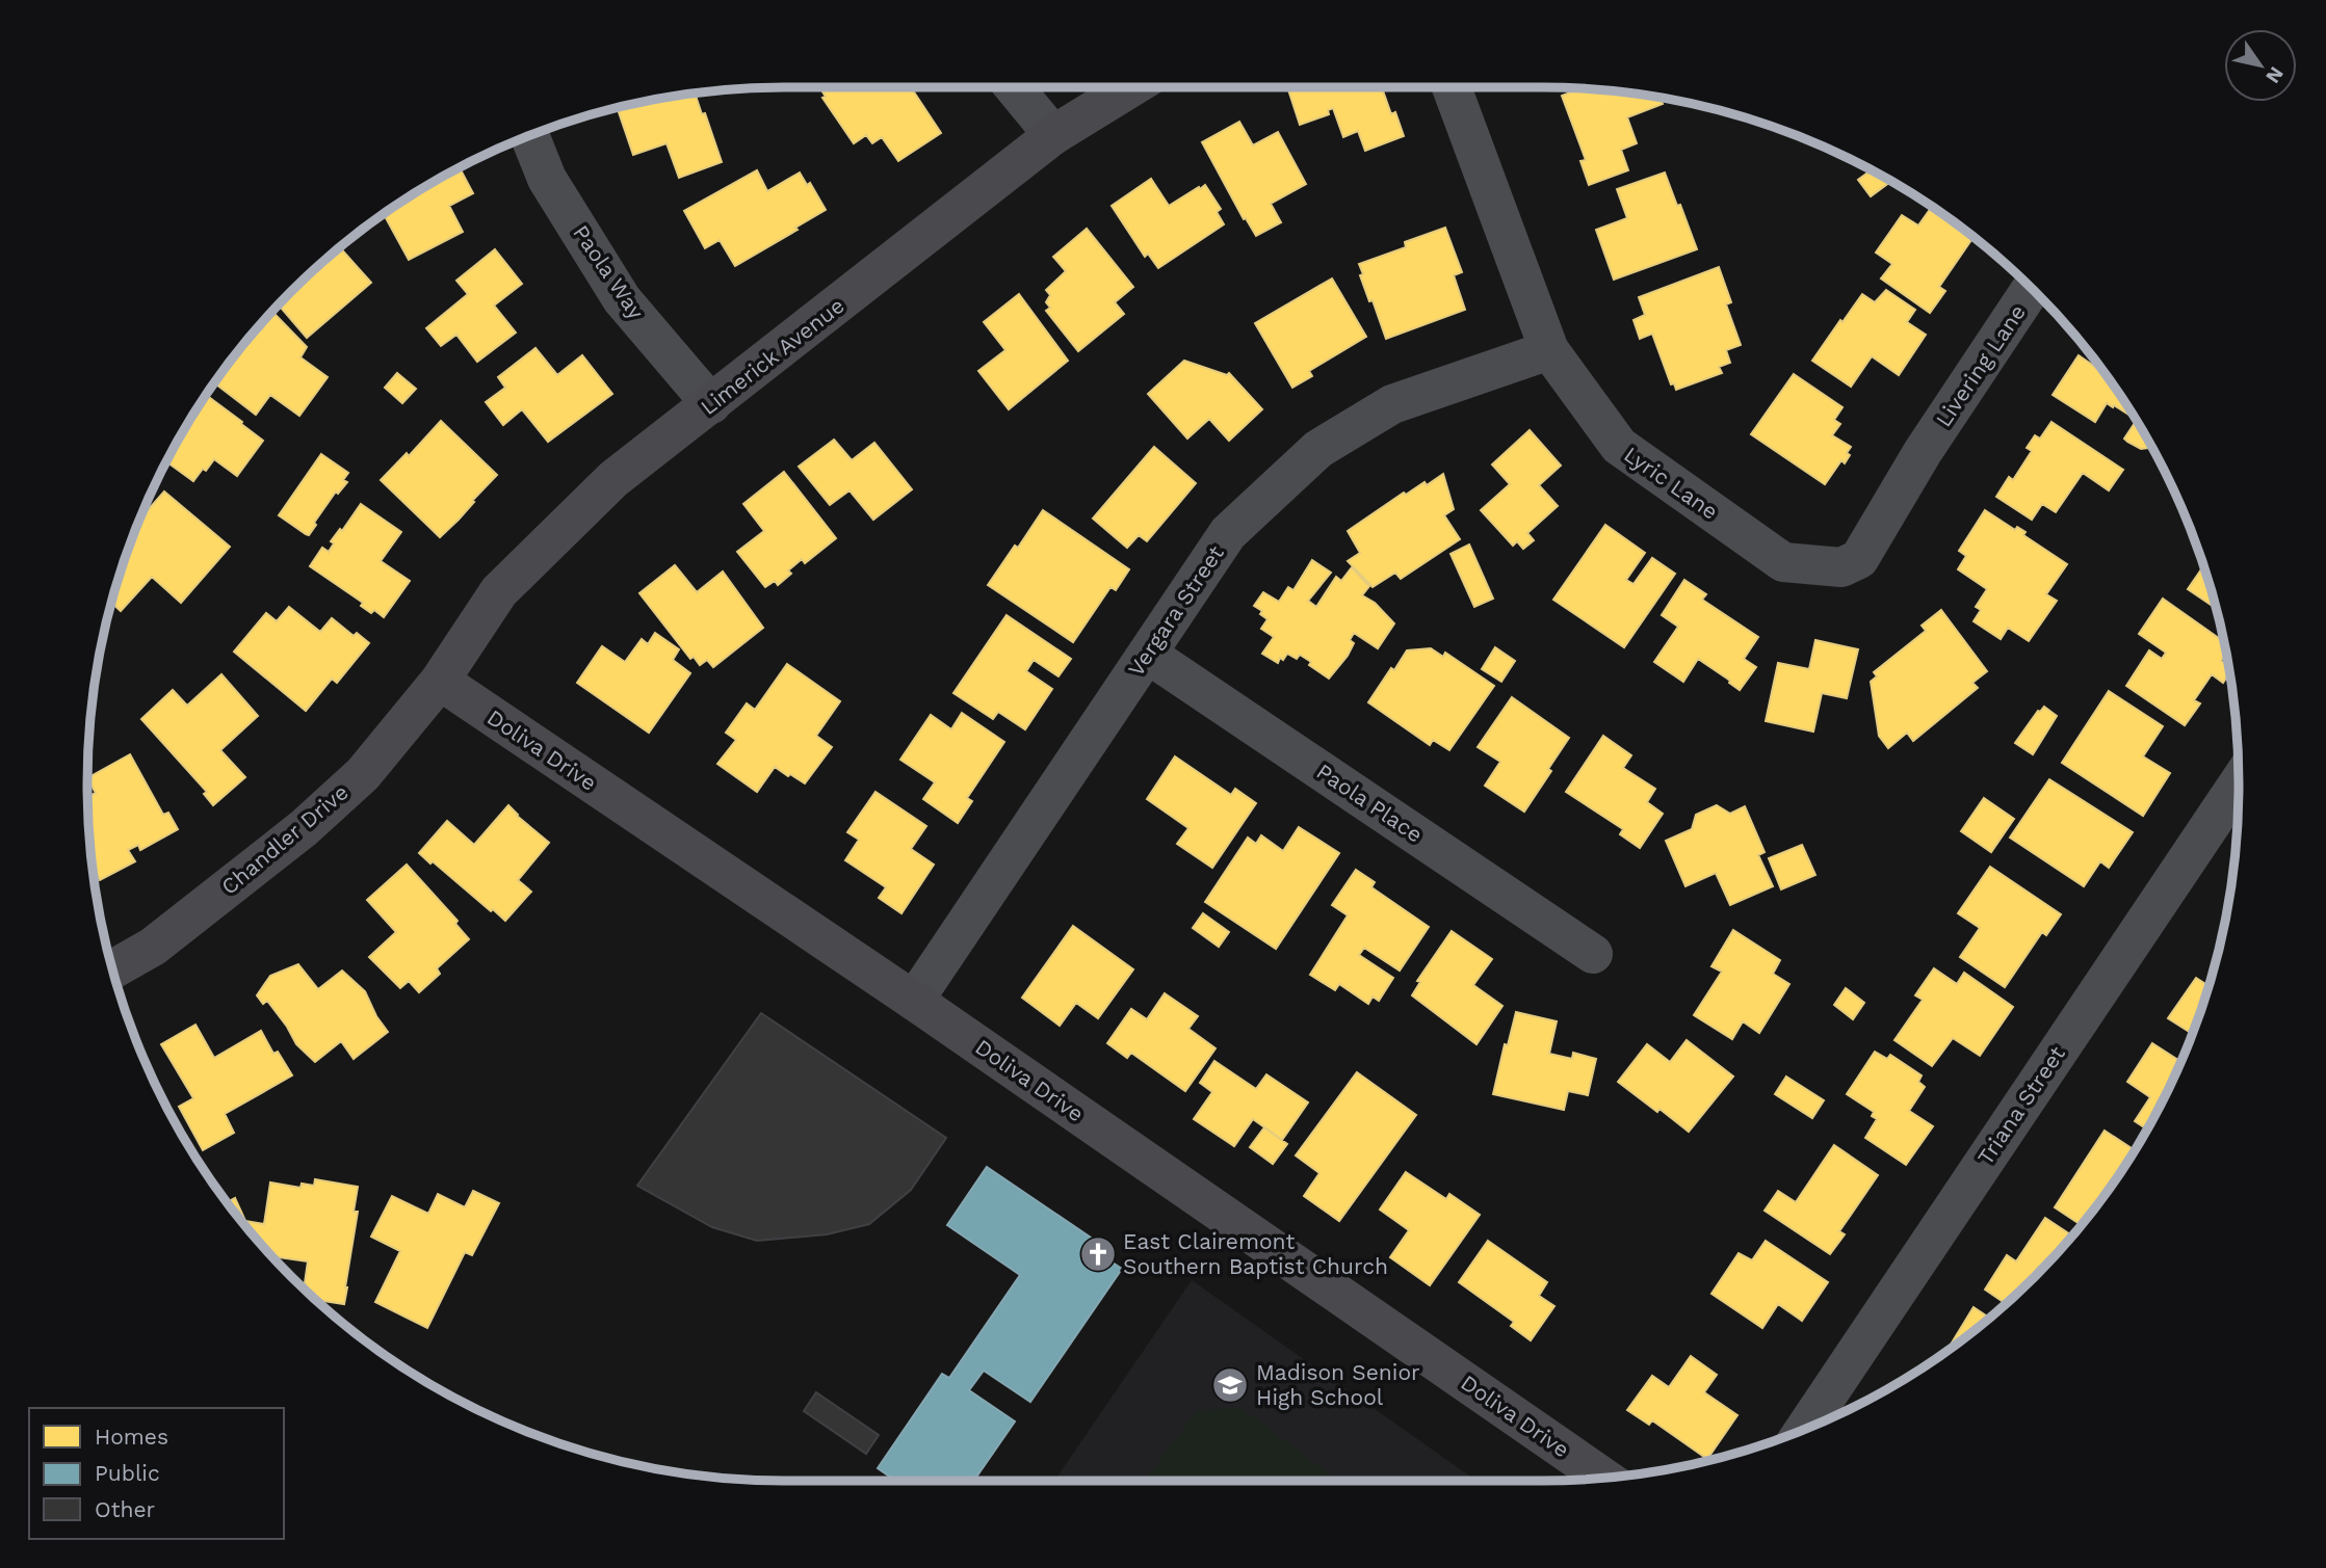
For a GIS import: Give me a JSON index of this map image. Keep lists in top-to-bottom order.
{
  "streets": {
    "street": [
      "Paola Way",
      "Limerick Avenue",
      "Livering Lane",
      "Lyric Lane",
      "Vergara Street",
      "Doliva Drive",
      "Paola Place",
      "Chandler Drive",
      "Triana Street"
    ]
  },
  "crossings": [
    ["Paola Way", "Limerick Avenue"],
    ["Limerick Avenue", "Doliva Drive"],
    ["Limerick Avenue", "Chandler Drive"],
    ["Livering Lane", "Lyric Lane"],
    ["Lyric Lane", "Vergara Street"],
    ["Vergara Street", "Doliva Drive"],
    ["Vergara Street", "Paola Place"],
    ["Doliva Drive", "Chandler Drive"]
  ],
  "places": {
    "church": ["East Clairemont Southern Baptist Church"],
    "school or university": ["Madison Senior High School"]
  },
  "legend": ["Homes", "Public", "Other"],
  "north": "bottom right"
}
